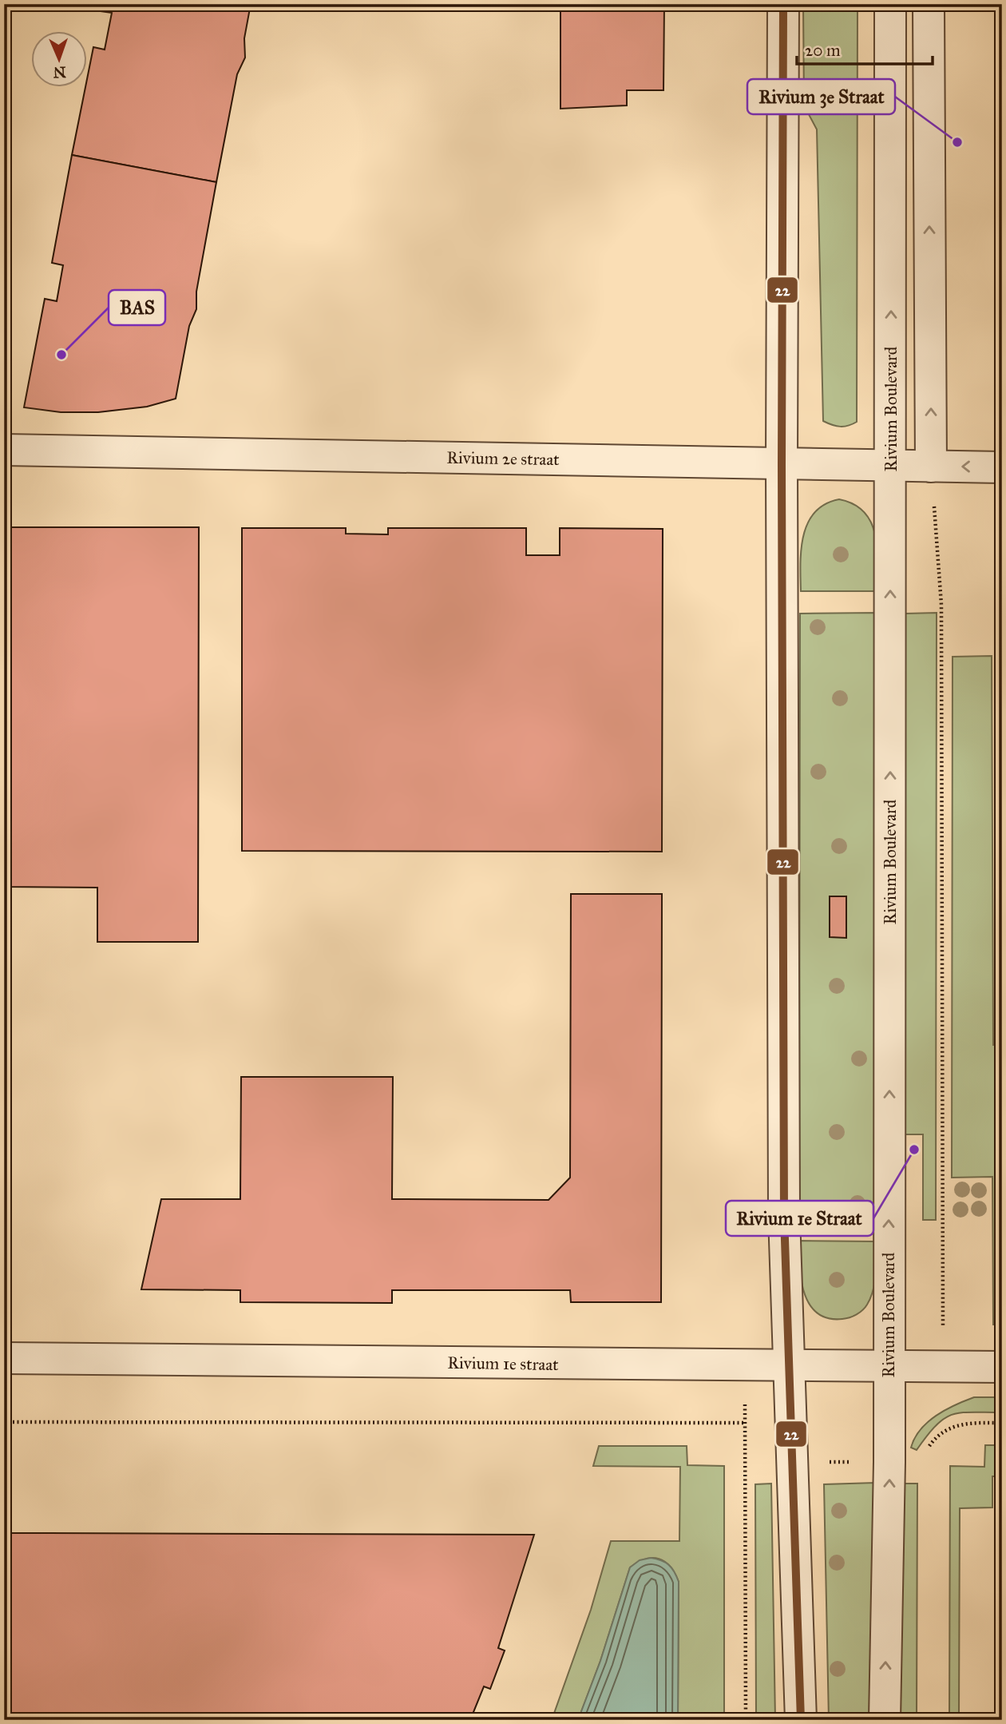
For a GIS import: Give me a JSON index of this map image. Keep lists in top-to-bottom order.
{
  "streets": {
    "street": ["Rivium Boulevard", "Rivium 2e straat", "Rivium 1e straat"]
  },
  "crossings": [
    ["Rivium Boulevard", "Rivium 2e straat"],
    ["Rivium Boulevard", "Rivium 1e straat"]
  ],
  "places": ["Rivium 3e Straat", "BAS", "Rivium 1e Straat"],
  "lines": ["transit line 22"],
  "scale_bar": "20 m",
  "north": "bottom"
}
